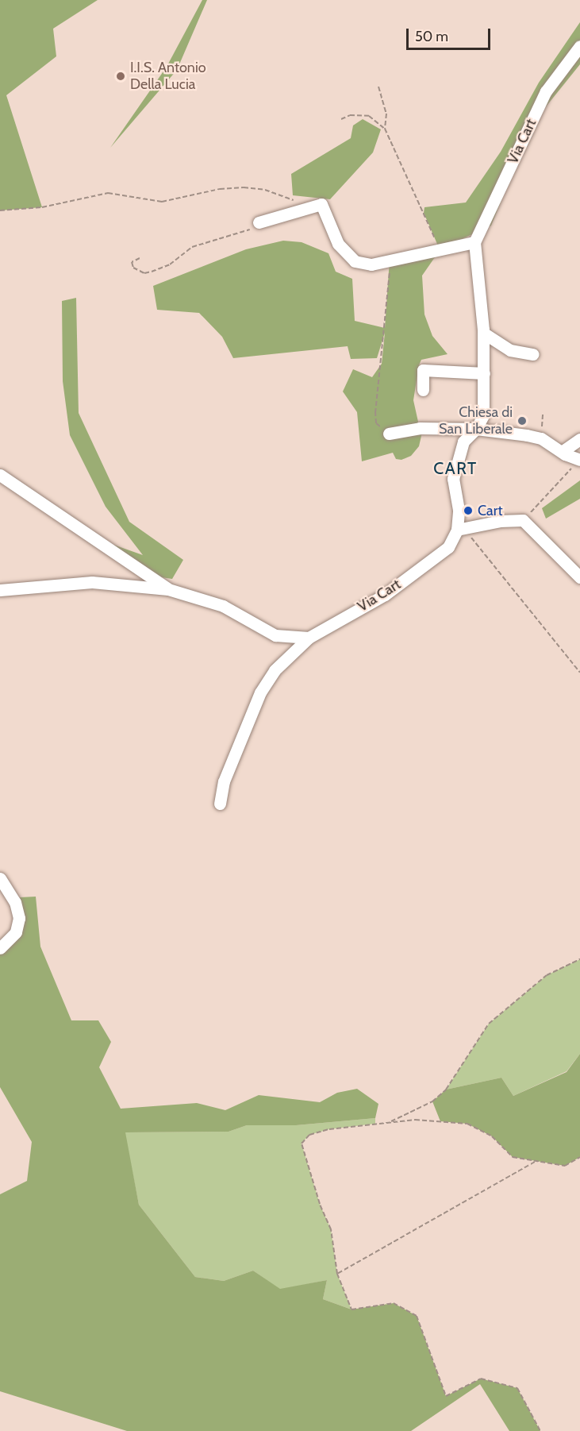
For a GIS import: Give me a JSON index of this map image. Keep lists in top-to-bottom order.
{
  "streets": {
    "street": ["Via Cart"]
  },
  "districts": ["CART"],
  "places": ["I.I.S. Antonio Della Lucia", "Chiesa di San Liberale", "Cart"],
  "scale_bar": "50 m"
}
